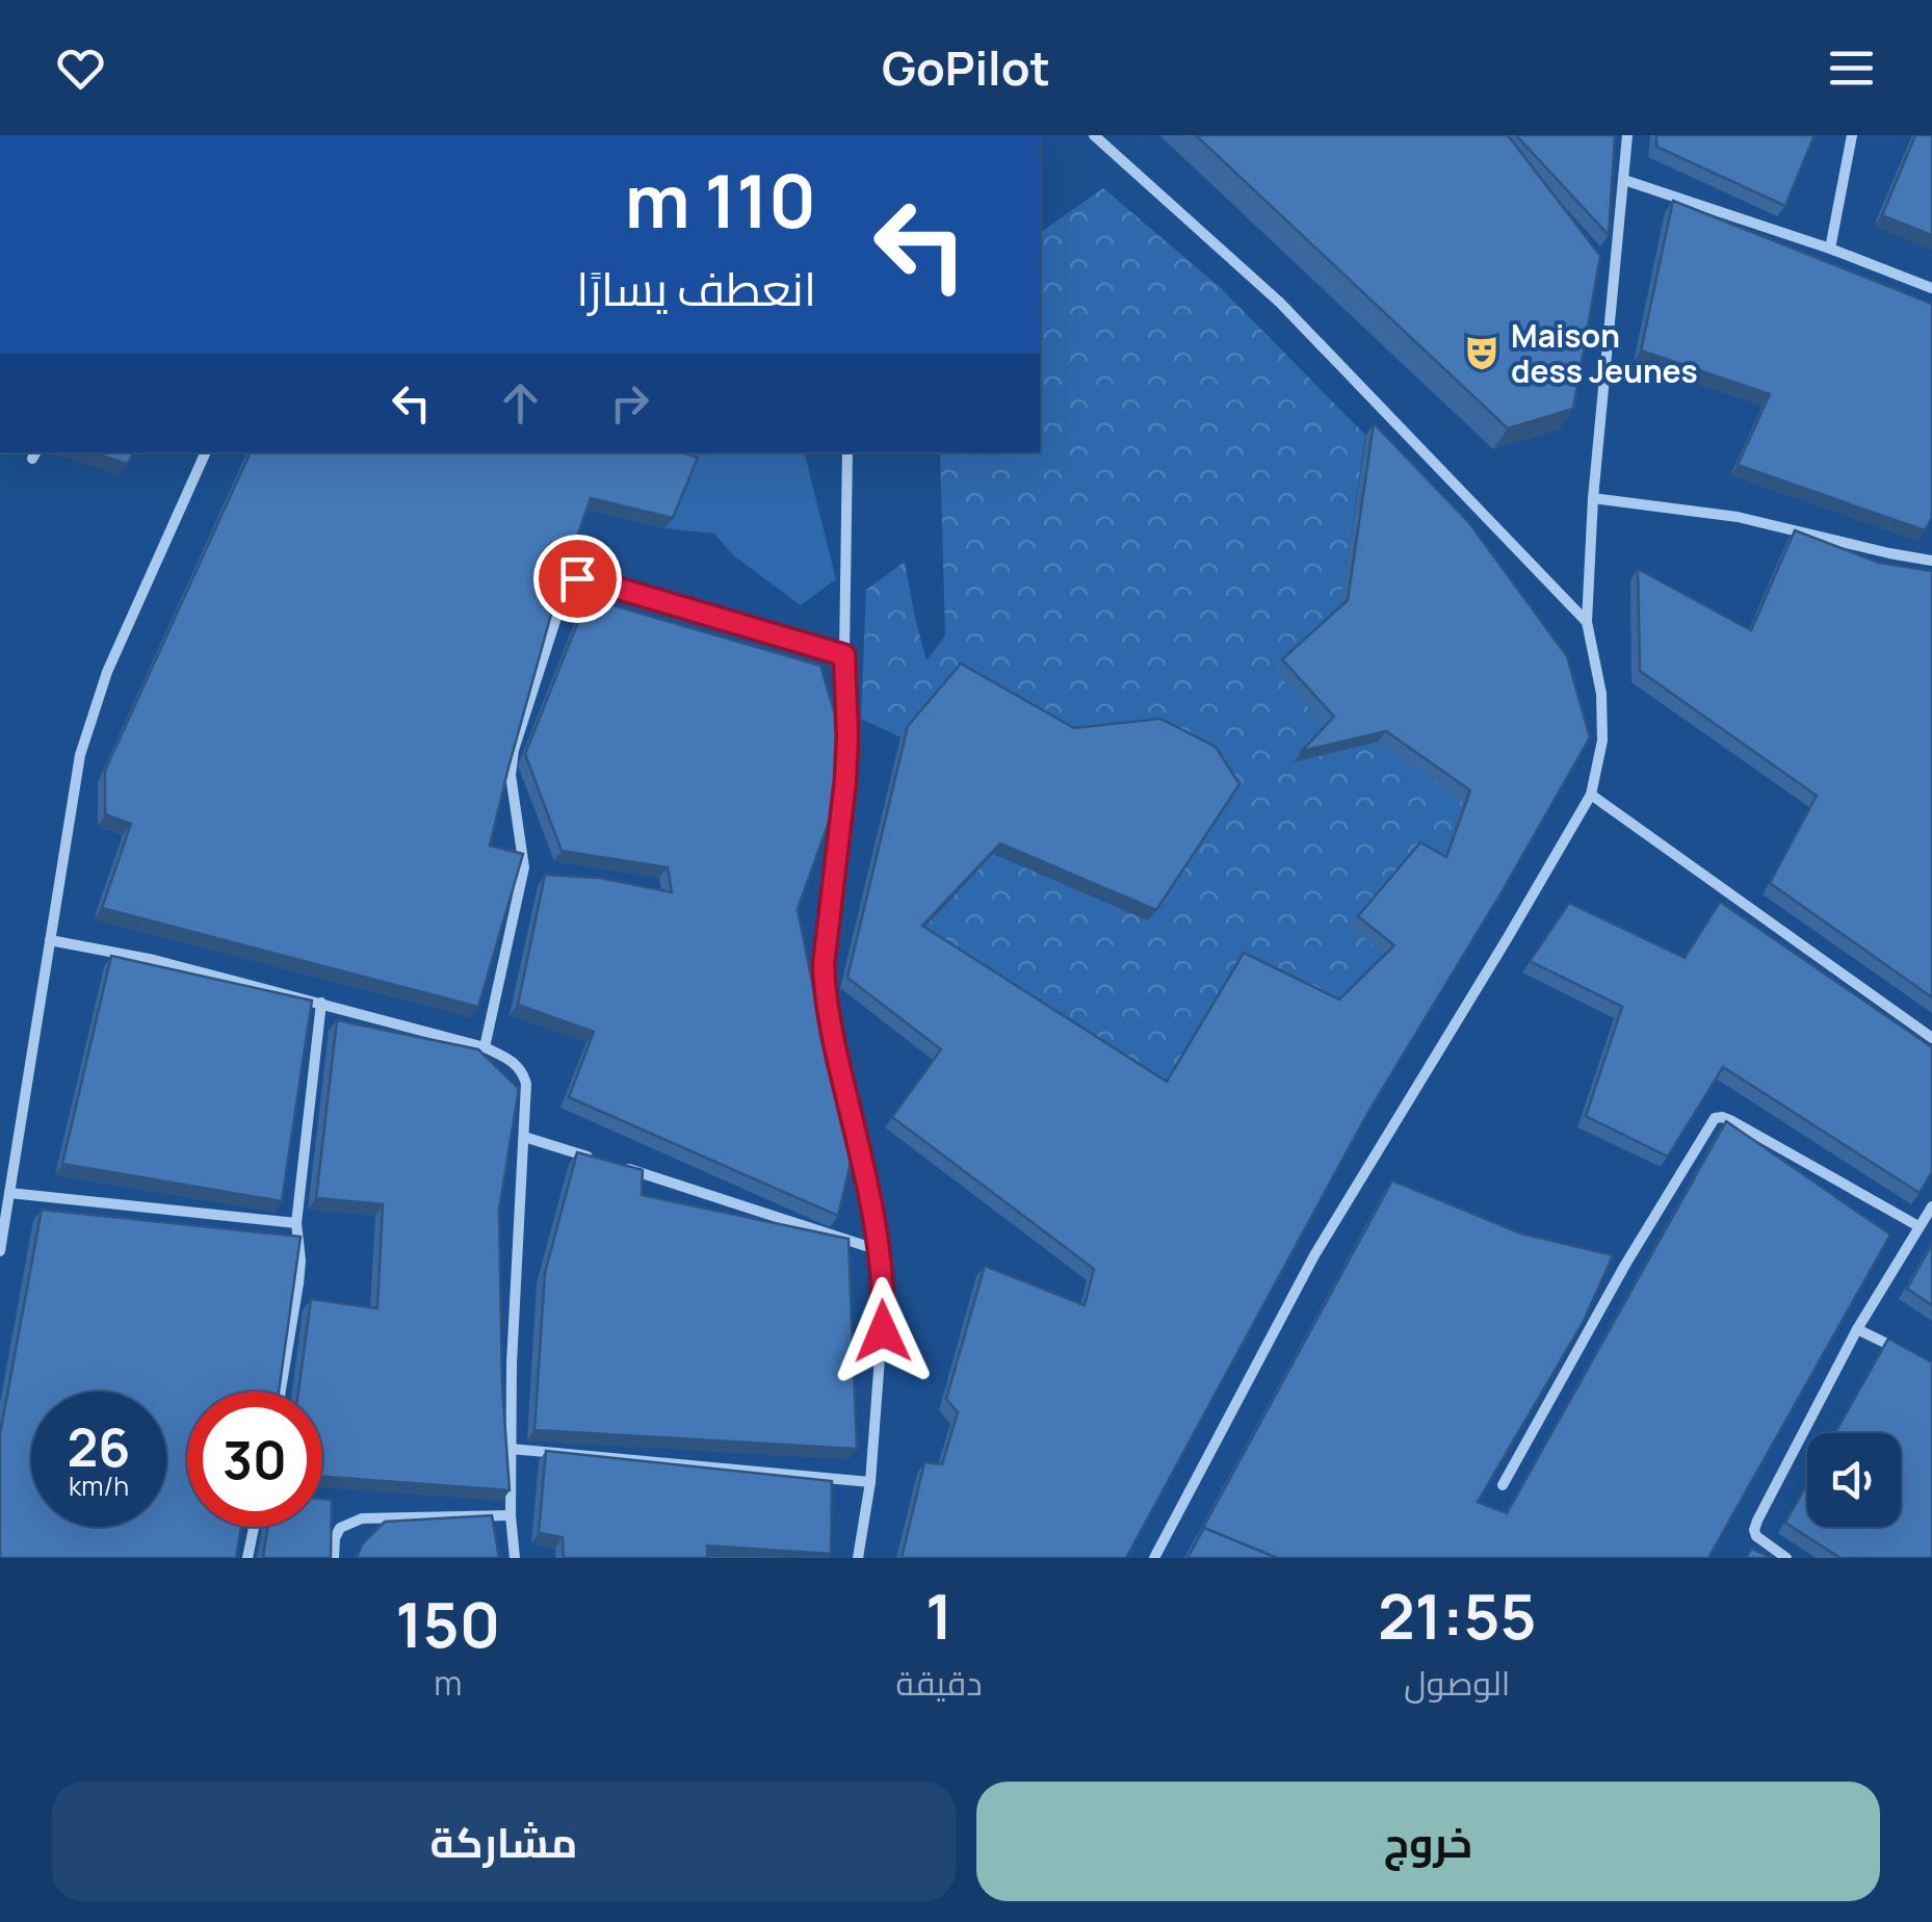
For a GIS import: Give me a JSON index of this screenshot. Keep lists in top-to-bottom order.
{
  "places": {
    "theatre": ["Maison dess Jeunes"]
  },
  "page": {
    "header": "GoPilot",
    "turn": ["110 m", "انعطف يسارًا"],
    "speed": "26 km/h",
    "limit": "30",
    "eta": [
      "21:55",
      "الوصول",
      "1",
      "دقيقة",
      "150",
      "m"
    ],
    "buttons": ["خروج", "مشاركة"]
  }
}
